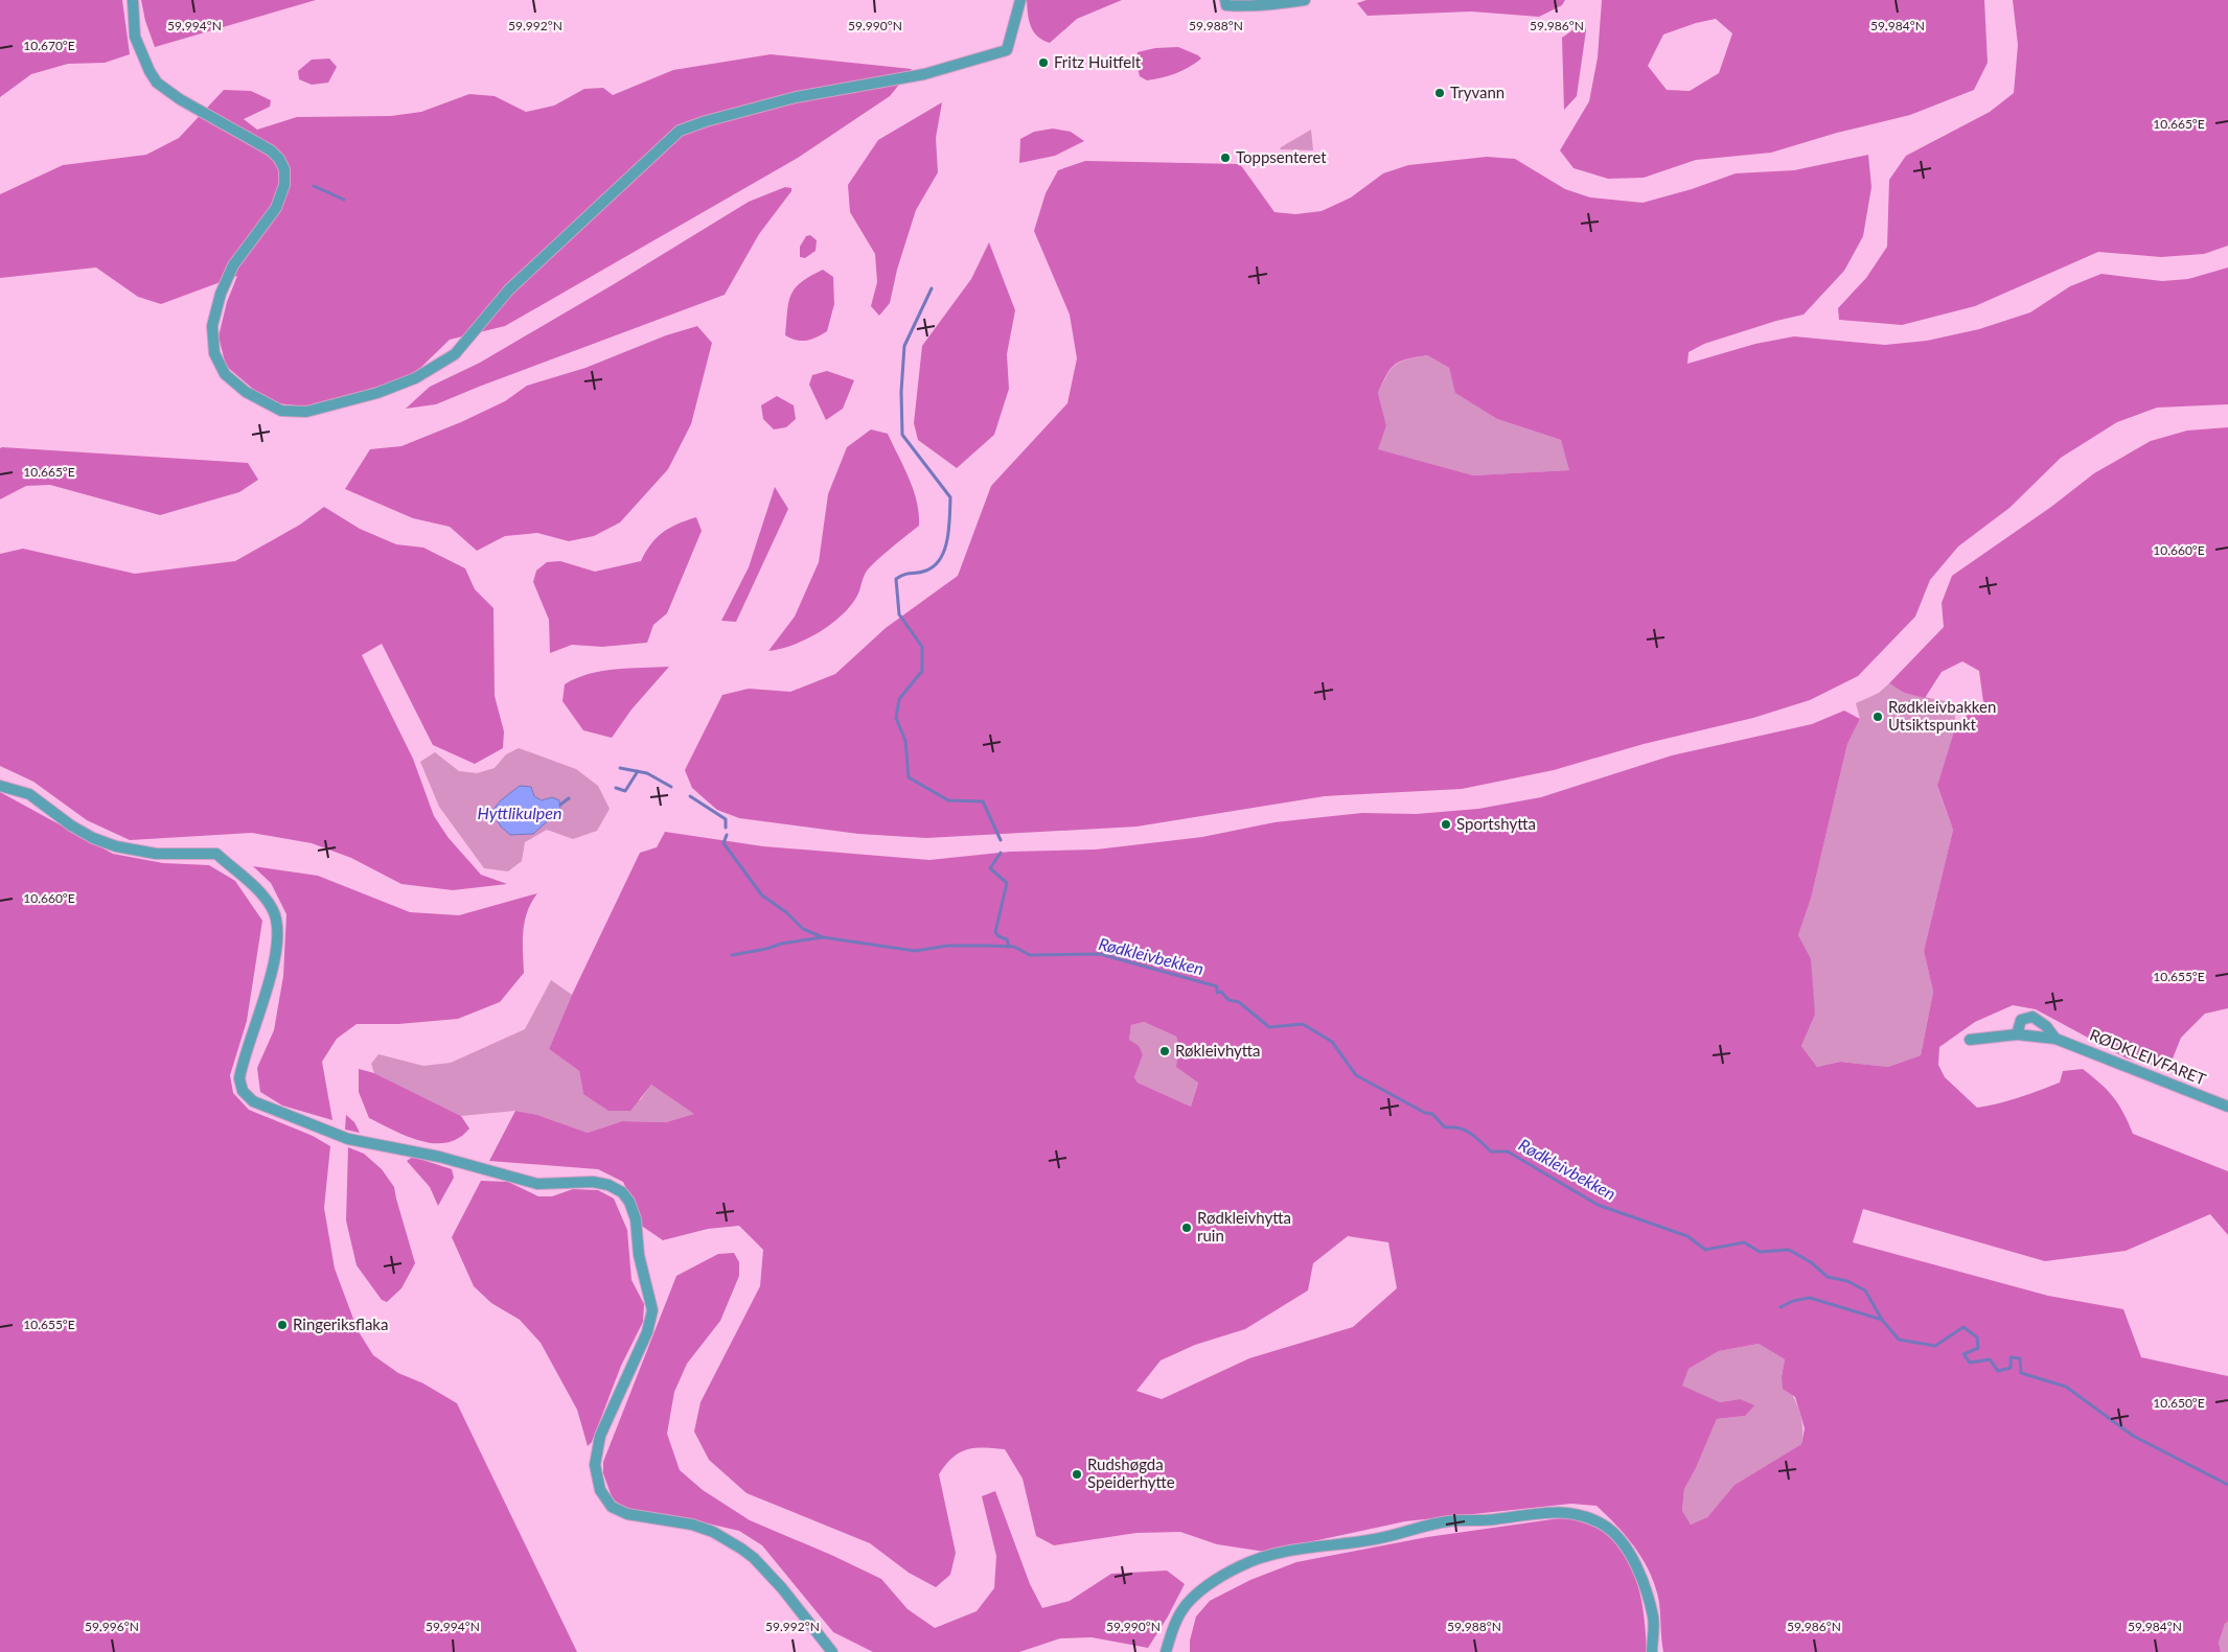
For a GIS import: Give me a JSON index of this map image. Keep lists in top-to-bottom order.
{
  "streets": {
    "street": ["RØDKLEIVFARET"]
  },
  "water": ["Hyttlikulpen", "Rødkleivbekken"],
  "places": [
    "Fritz Huitfelt",
    "Tryvann",
    "Toppsenteret",
    "Rødkleivbakken Utsiktspunkt",
    "Sportshytta",
    "Røkleivhytta",
    "Rødkleivhytta ruin",
    "Ringeriksflaka",
    "Rudshøgda Speiderhytte"
  ],
  "coordinates": [
    "59.994°N",
    "59.992°N",
    "59.990°N",
    "59.988°N",
    "59.986°N",
    "59.984°N",
    "10.670°E",
    "10.665°E",
    "10.660°E",
    "10.655°E",
    "10.650°E",
    "59.996°N"
  ]
}
